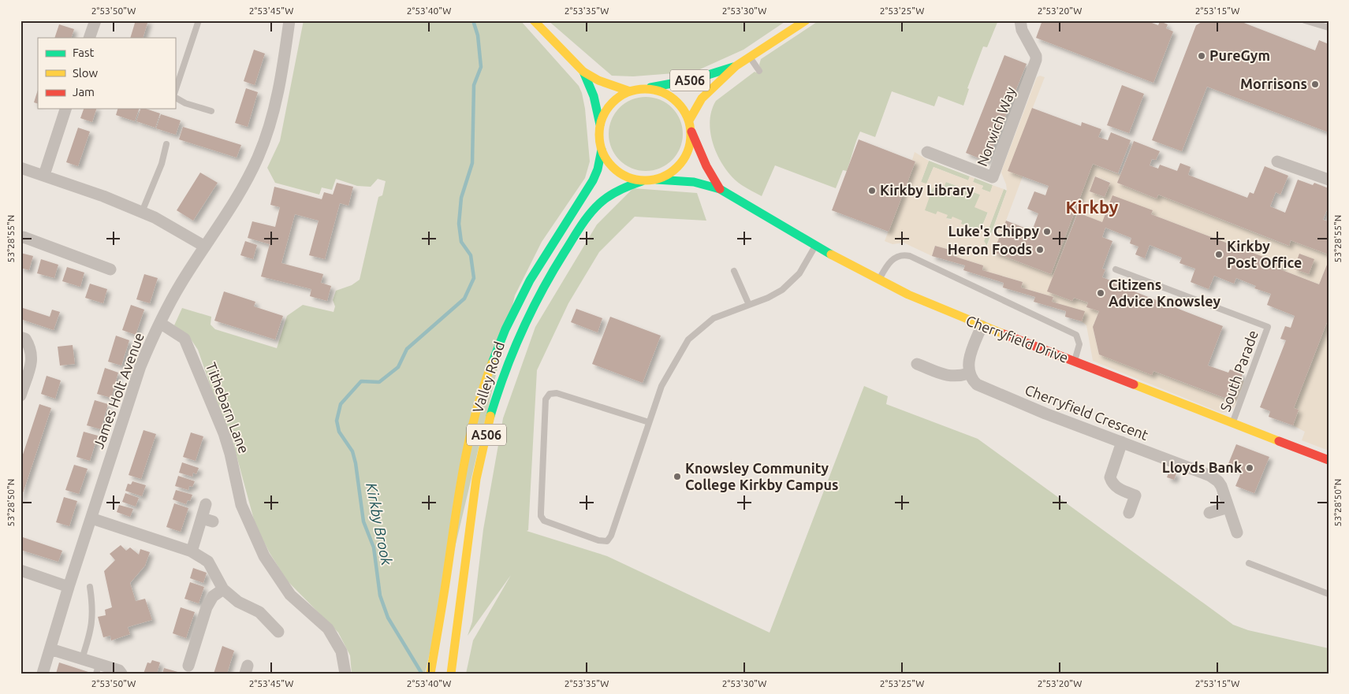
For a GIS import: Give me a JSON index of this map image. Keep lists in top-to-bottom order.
{
  "streets": {
    "main road": ["A506", "Cherryfield Drive", "Valley Road"],
    "street": [
      "Norwich Way",
      "James Holt Avenue",
      "Tithebarn Lane",
      "Cherryfield Crescent"
    ],
    "lane": ["South Parade"]
  },
  "crossings": [
    ["A506", "Cherryfield Drive"],
    ["A506", "Valley Road"],
    ["Cherryfield Drive", "South Parade"],
    ["Cherryfield Drive", "Valley Road"],
    ["James Holt Avenue", "Tithebarn Lane"]
  ],
  "districts": ["Kirkby"],
  "water": ["Kirkby Brook"],
  "places": [
    "PureGym",
    "Morrisons",
    "Kirkby Library",
    "Luke's Chippy",
    "Heron Foods",
    "Kirkby Post Office",
    "Citizens Advice Knowsley",
    "Lloyds Bank",
    "Knowsley Community College Kirkby Campus"
  ],
  "legend": ["Fast", "Slow", "Jam"],
  "coordinates": [
    "2°53'50\"W",
    "2°53'45\"W",
    "2°53'40\"W",
    "2°53'35\"W",
    "2°53'30\"W",
    "2°53'25\"W",
    "2°53'20\"W",
    "2°53'15\"W",
    "53°28'55\"N",
    "53°28'50\"N"
  ]
}
